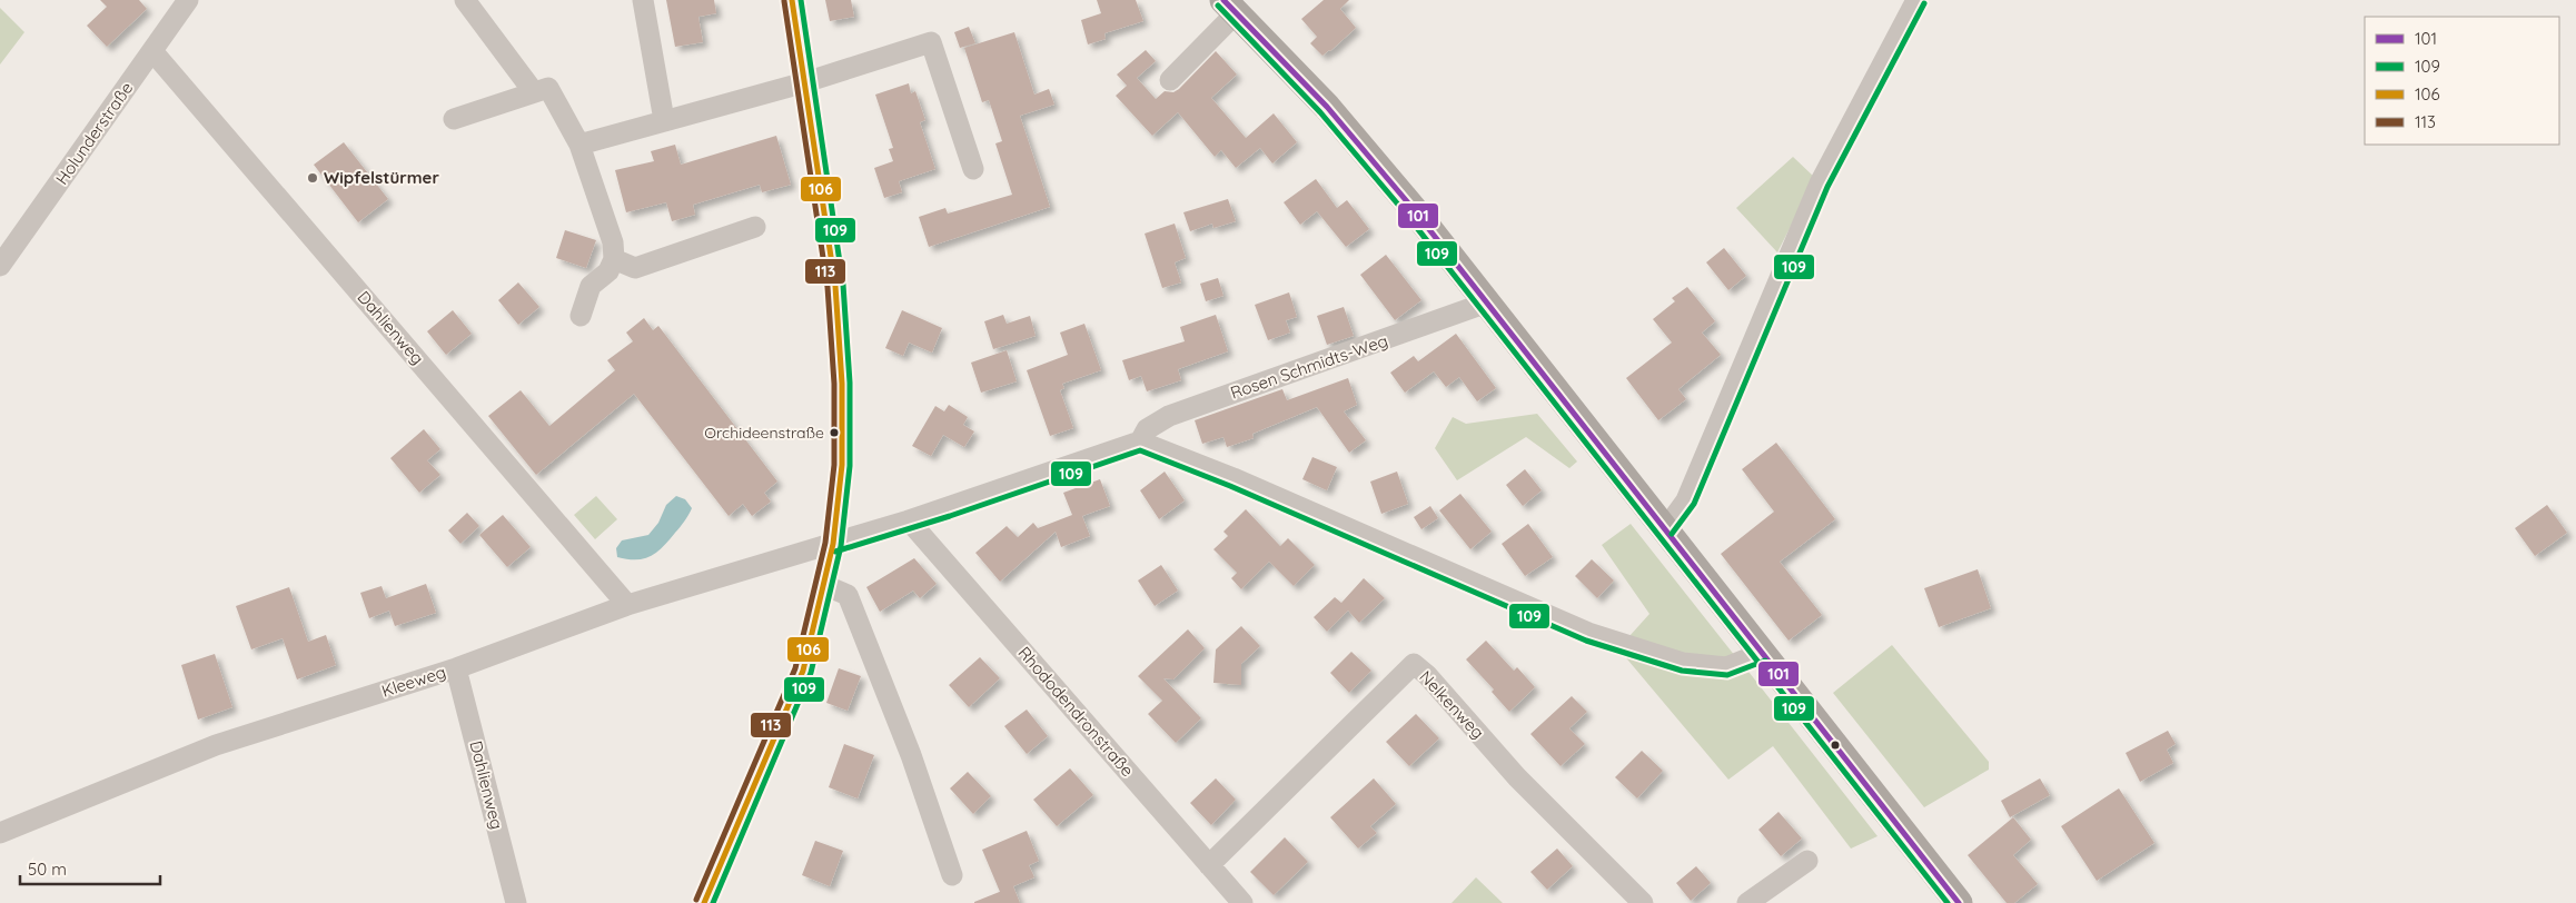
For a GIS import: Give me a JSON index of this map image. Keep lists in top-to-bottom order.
{
  "streets": {
    "street": [
      "Holunderstraße",
      "Dahlienweg",
      "Rosen Schmidts-Weg",
      "Kleeweg",
      "Nelkenweg",
      "Rhododendronstraße"
    ]
  },
  "crossings": [
    ["Holunderstraße", "Dahlienweg"],
    ["Dahlienweg", "Kleeweg"],
    ["Nelkenweg", "Rhododendronstraße"]
  ],
  "places": ["Wipfelstürmer", "Orchideenstraße"],
  "lines": [
    "transit line 101",
    "transit line 109",
    "transit line 106",
    "transit line 113"
  ],
  "legend": [
    "101",
    "109",
    "106",
    "113"
  ],
  "scale_bar": "50 m"
}
